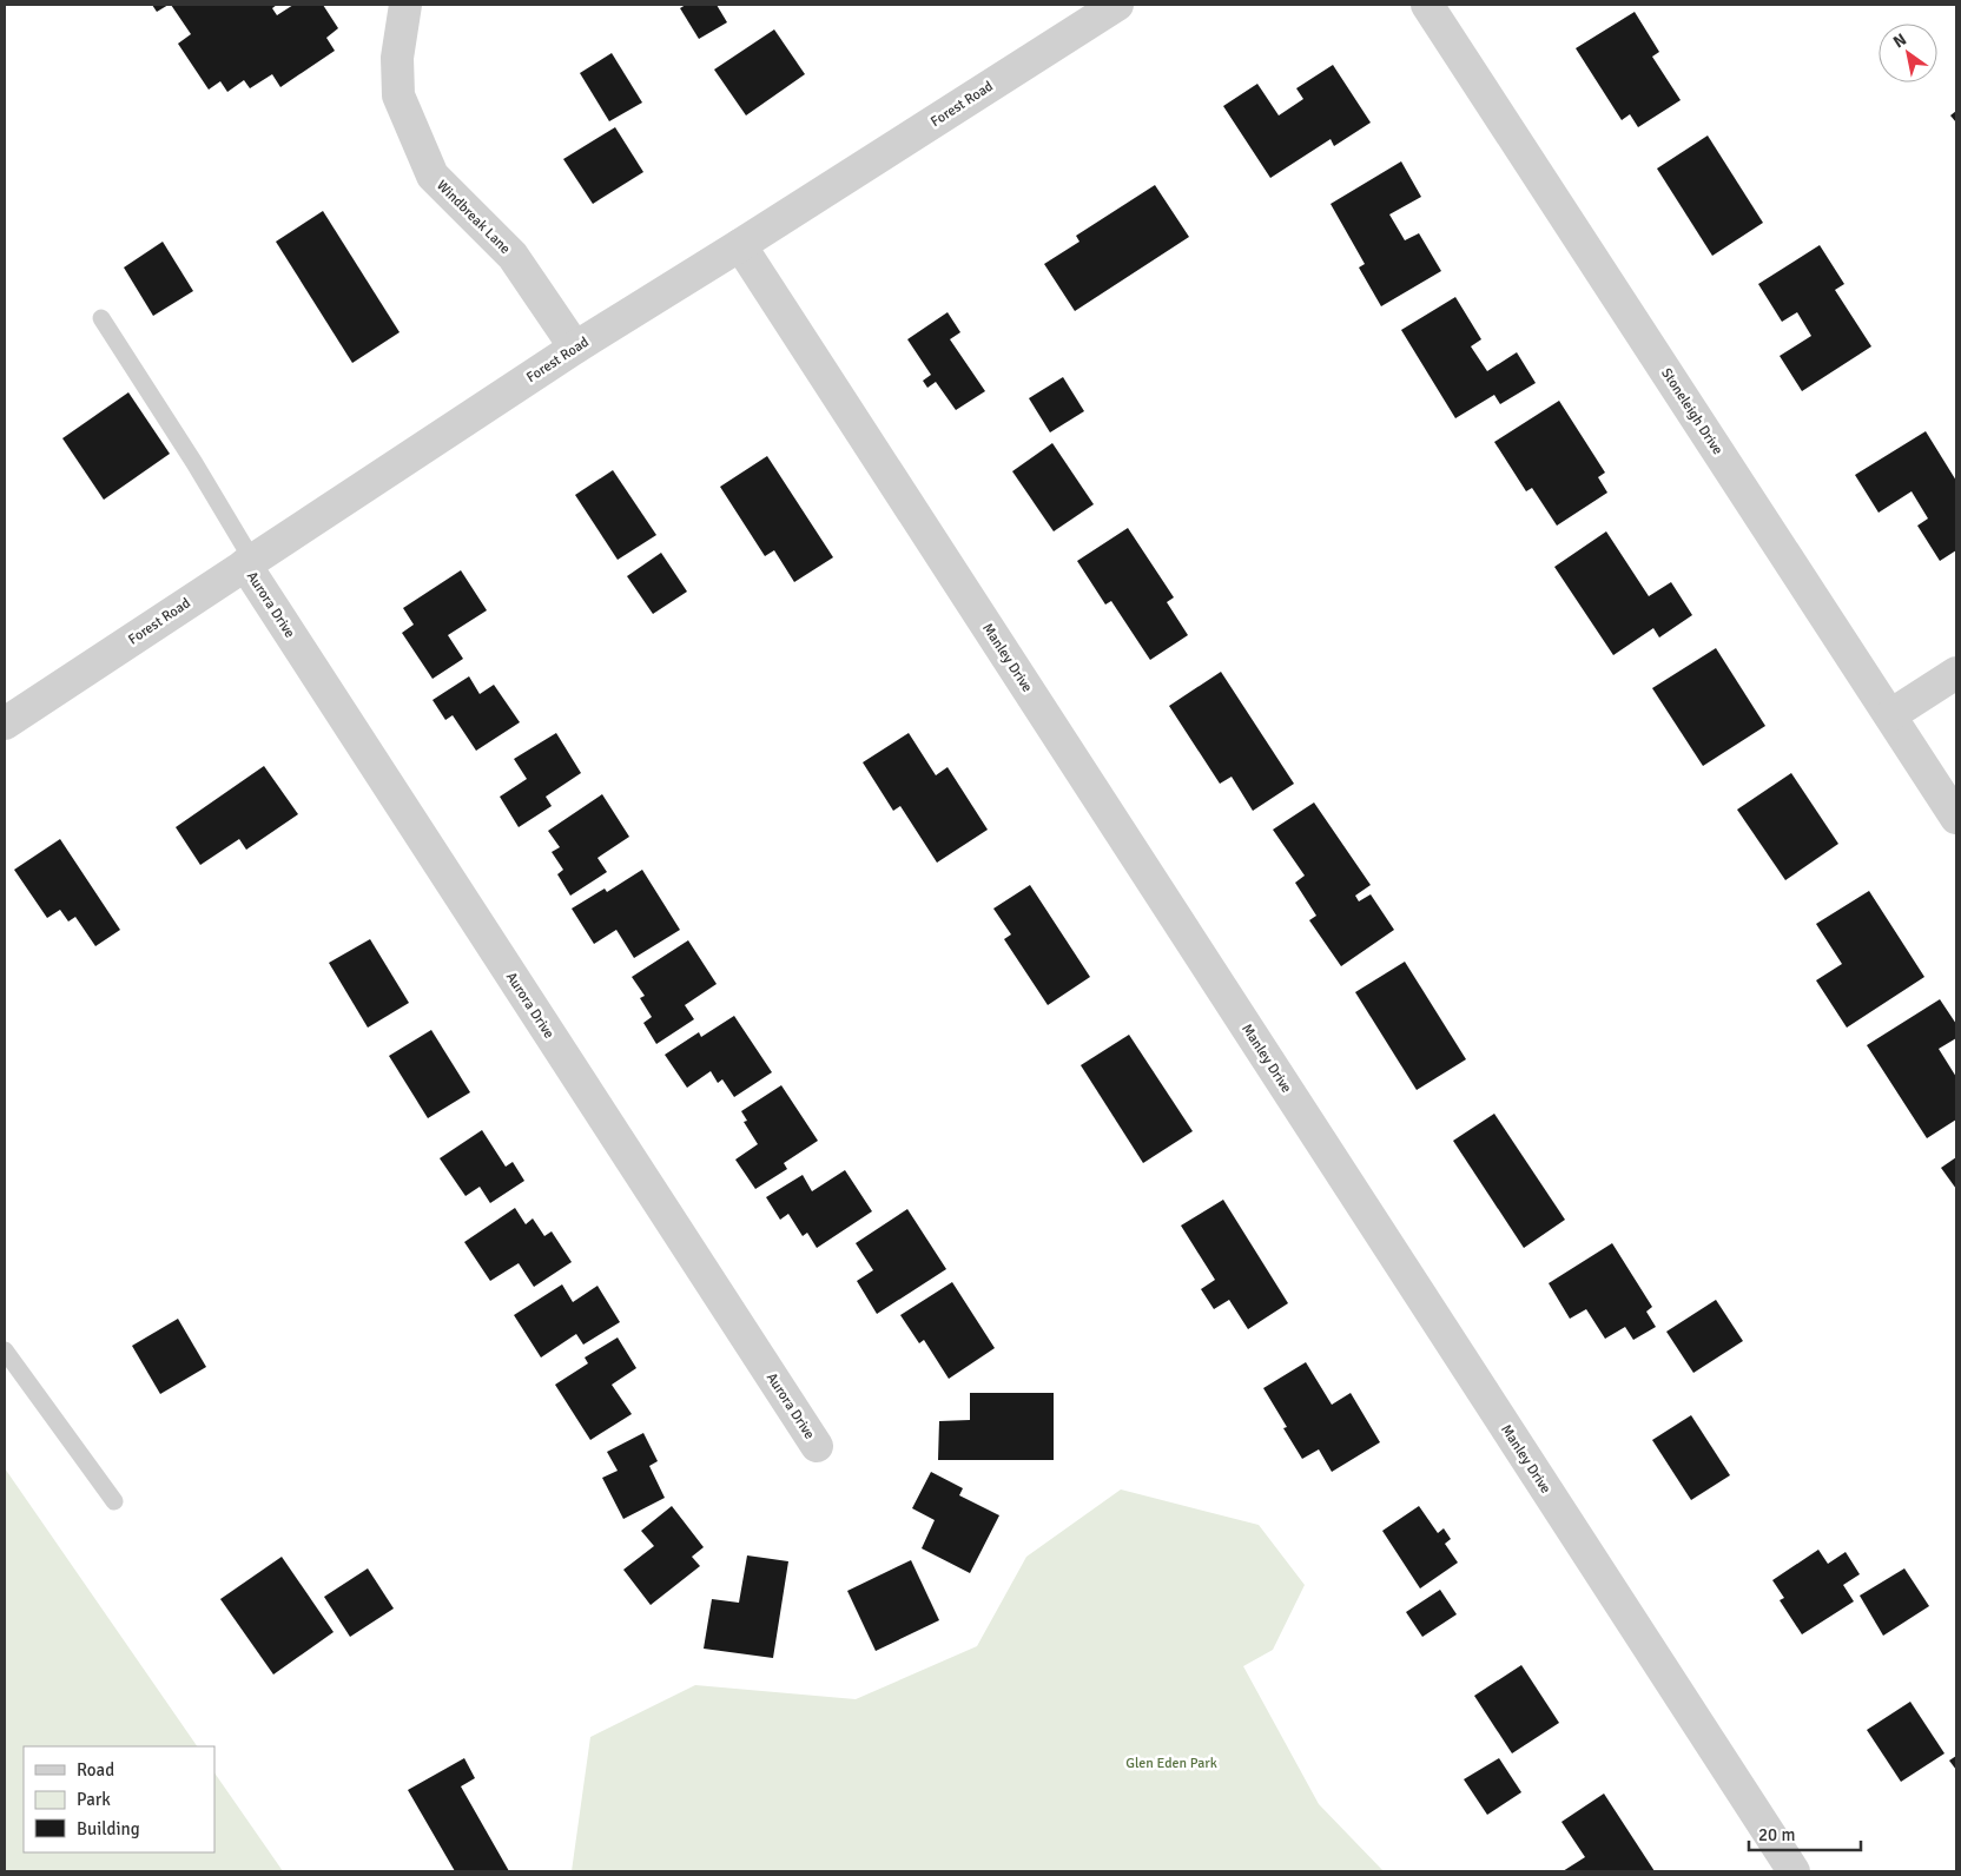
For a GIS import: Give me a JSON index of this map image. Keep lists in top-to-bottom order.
{
  "streets": {
    "street": [
      "Forest Road",
      "Windbreak Lane",
      "Stoneleigh Drive",
      "Aurora Drive",
      "Manley Drive"
    ]
  },
  "crossings": [
    ["Forest Road", "Windbreak Lane"],
    ["Forest Road", "Aurora Drive"],
    ["Forest Road", "Manley Drive"]
  ],
  "parks": ["Glen Eden Park"],
  "legend": ["Road", "Park", "Building"],
  "scale_bar": "20 m",
  "north": "top left"
}
